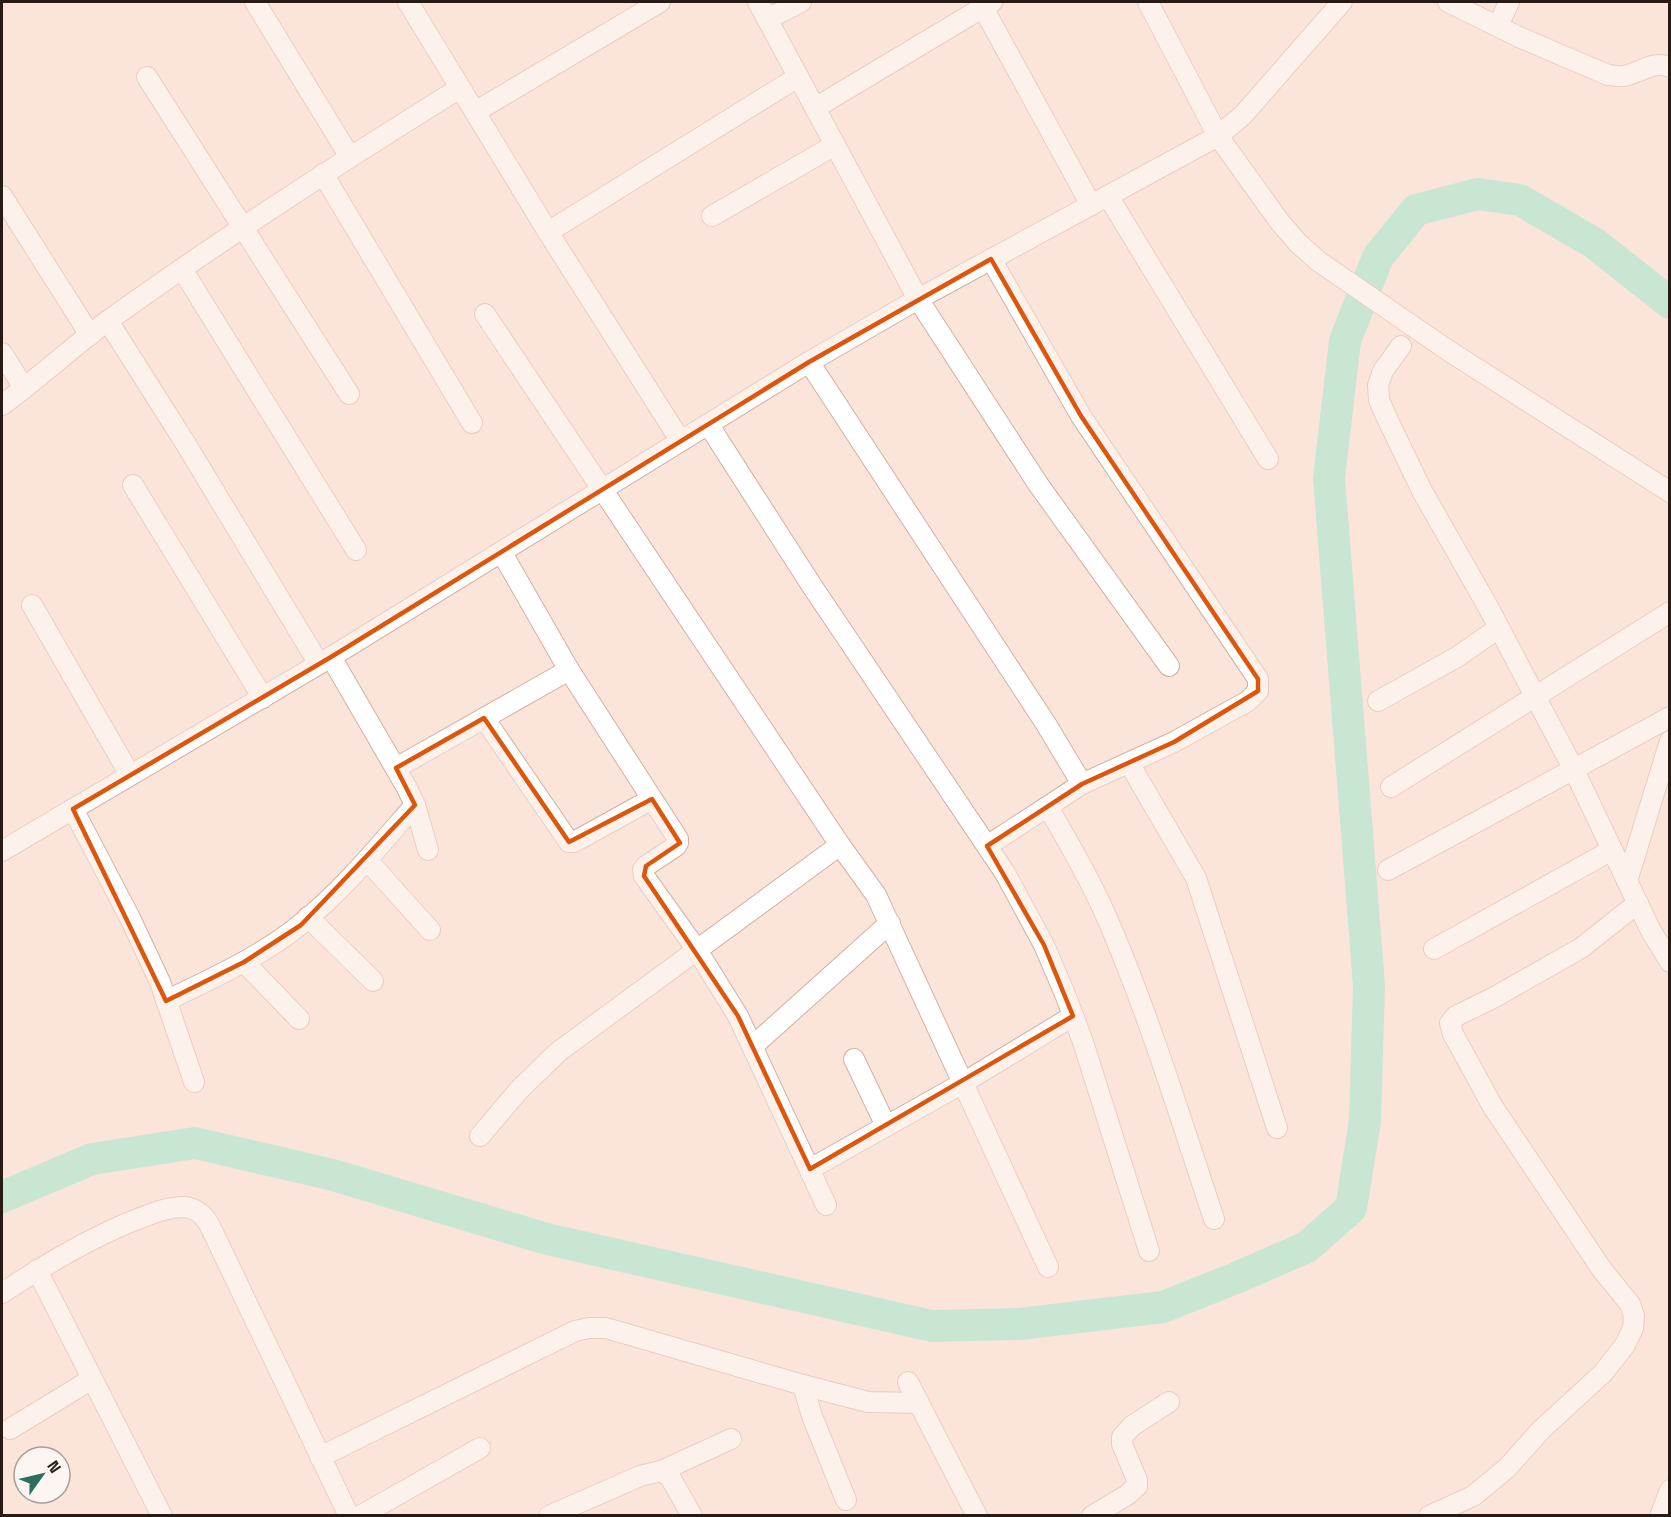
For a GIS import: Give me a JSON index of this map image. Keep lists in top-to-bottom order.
{
  "north": "top right"
}
